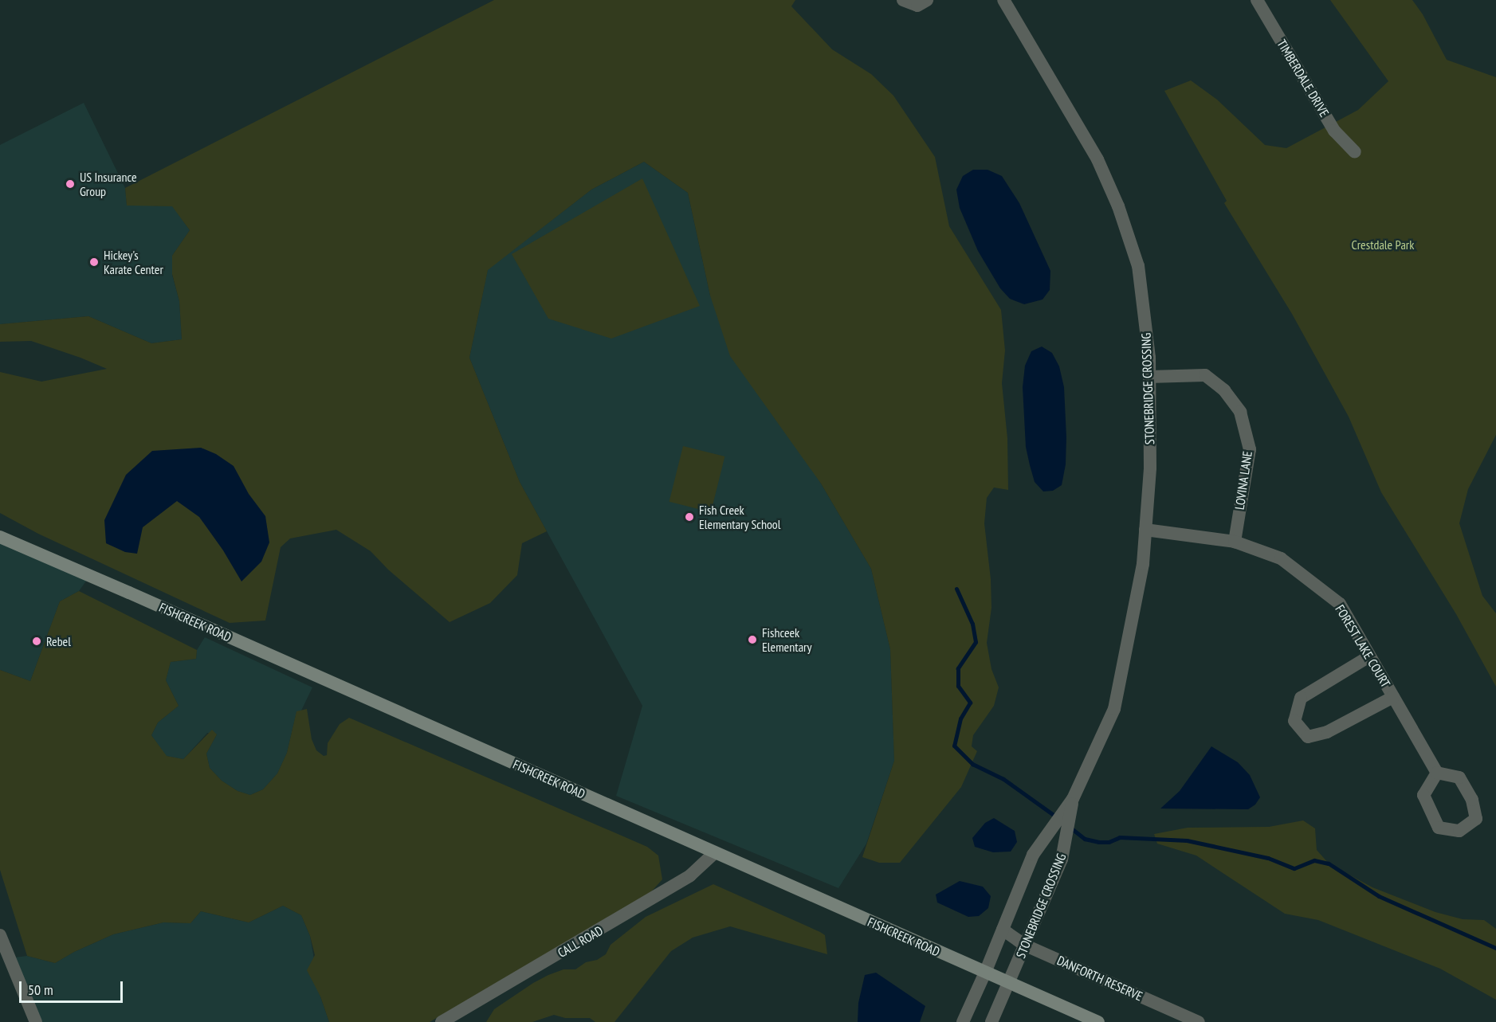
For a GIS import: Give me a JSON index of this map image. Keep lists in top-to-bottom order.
{
  "streets": {
    "main road": ["FISHCREEK ROAD"],
    "street": [
      "TIMBERDALE DRIVE",
      "STONEBRIDGE CROSSING",
      "LOVINA LANE",
      "FOREST LAKE COURT",
      "CALL ROAD",
      "DANFORTH RESERVE"
    ]
  },
  "crossings": [
    ["STONEBRIDGE CROSSING", "LOVINA LANE"],
    ["STONEBRIDGE CROSSING", "FISHCREEK ROAD"],
    ["STONEBRIDGE CROSSING", "FOREST LAKE COURT"],
    ["STONEBRIDGE CROSSING", "DANFORTH RESERVE"],
    ["LOVINA LANE", "FOREST LAKE COURT"],
    ["FISHCREEK ROAD", "CALL ROAD"]
  ],
  "parks": ["Crestdale Park"],
  "places": [
    "US Insurance Group",
    "Hickey's Karate Center",
    "Fish Creek Elementary School",
    "Fishceek Elementary",
    "Rebel"
  ],
  "scale_bar": "50 m"
}
